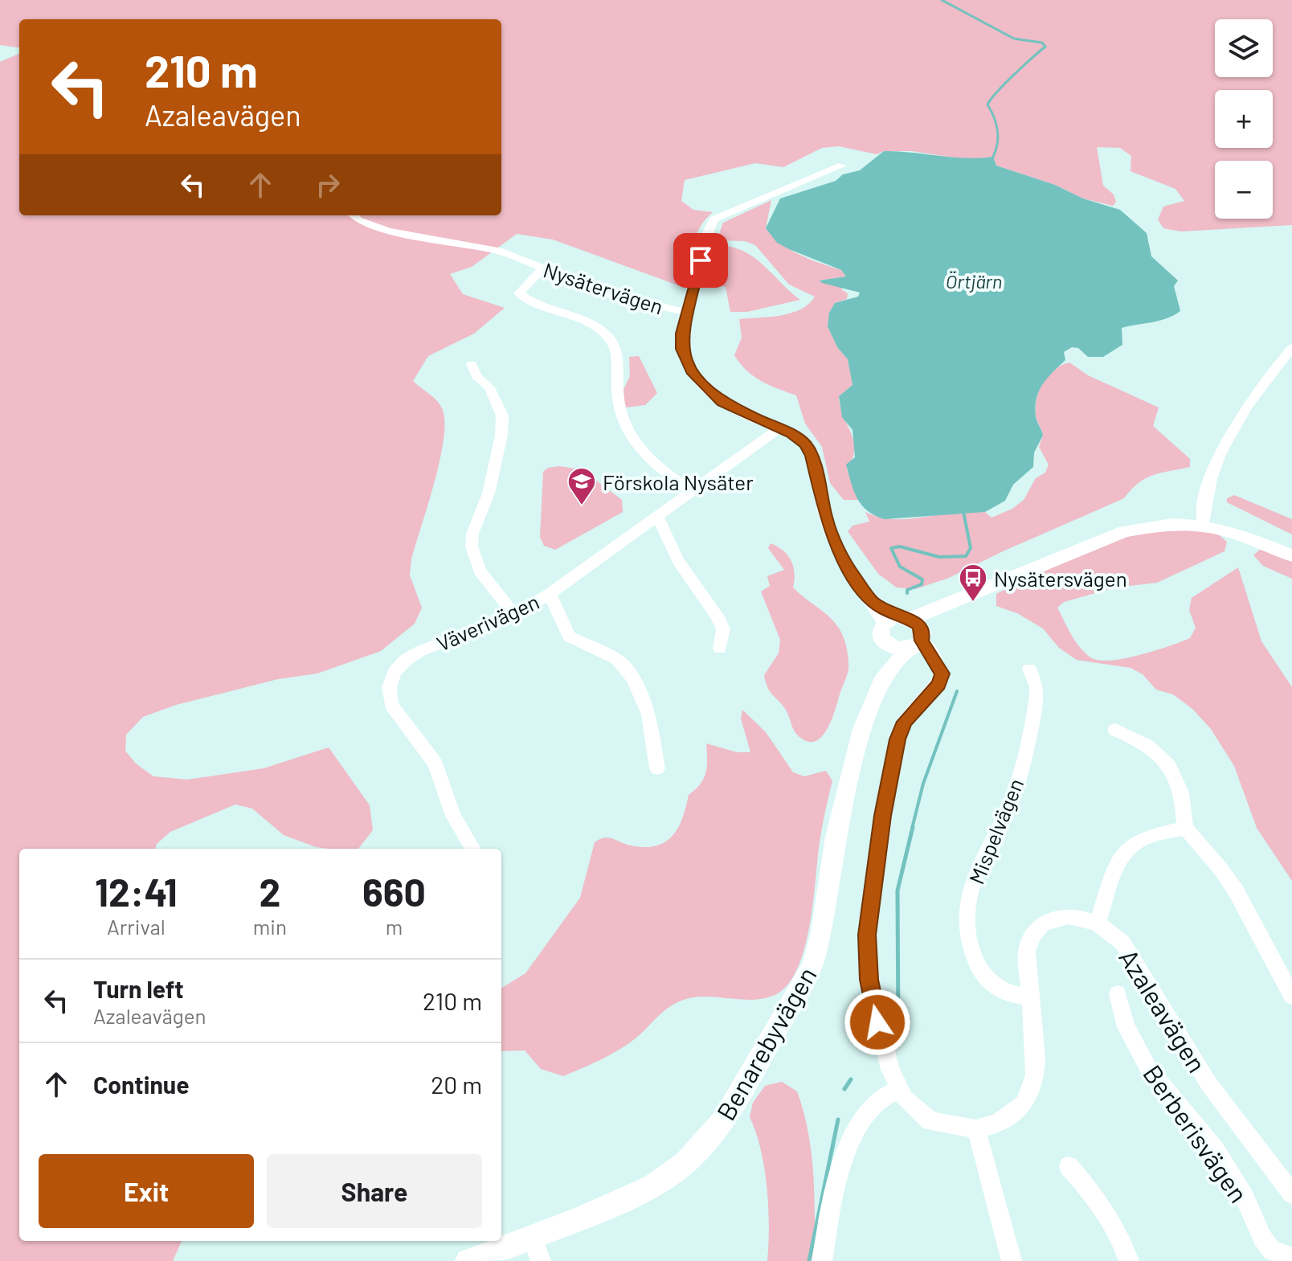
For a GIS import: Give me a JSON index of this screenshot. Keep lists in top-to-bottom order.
{
  "streets": {
    "street": [
      "Nysätervägen",
      "Väverivägen",
      "Mispelvägen",
      "Azaleavägen",
      "Benarebyvägen",
      "Berberisvägen"
    ]
  },
  "crossings": [
    ["Nysätervägen", "Väverivägen"],
    ["Nysätervägen", "Azaleavägen"],
    ["Nysätervägen", "Benarebyvägen"],
    ["Mispelvägen", "Azaleavägen"],
    ["Azaleavägen", "Benarebyvägen"]
  ],
  "water": ["Örtjärn"],
  "places": {
    "school or university": ["Förskola Nysäter"],
    "bus stop": ["Nysätersvägen"]
  },
  "page": {
    "map_buttons": ["+", "−"],
    "turn": ["210 m", "Azaleavägen"],
    "eta": [
      "12:41",
      "Arrival",
      "2",
      "min",
      "660",
      "m"
    ],
    "list": [
      {
        "name": "Turn left",
        "note": "Azaleavägen",
        "value": "210 m"
      },
      {
        "name": "Continue",
        "value": "20 m"
      }
    ],
    "buttons": ["Exit", "Share"]
  }
}
